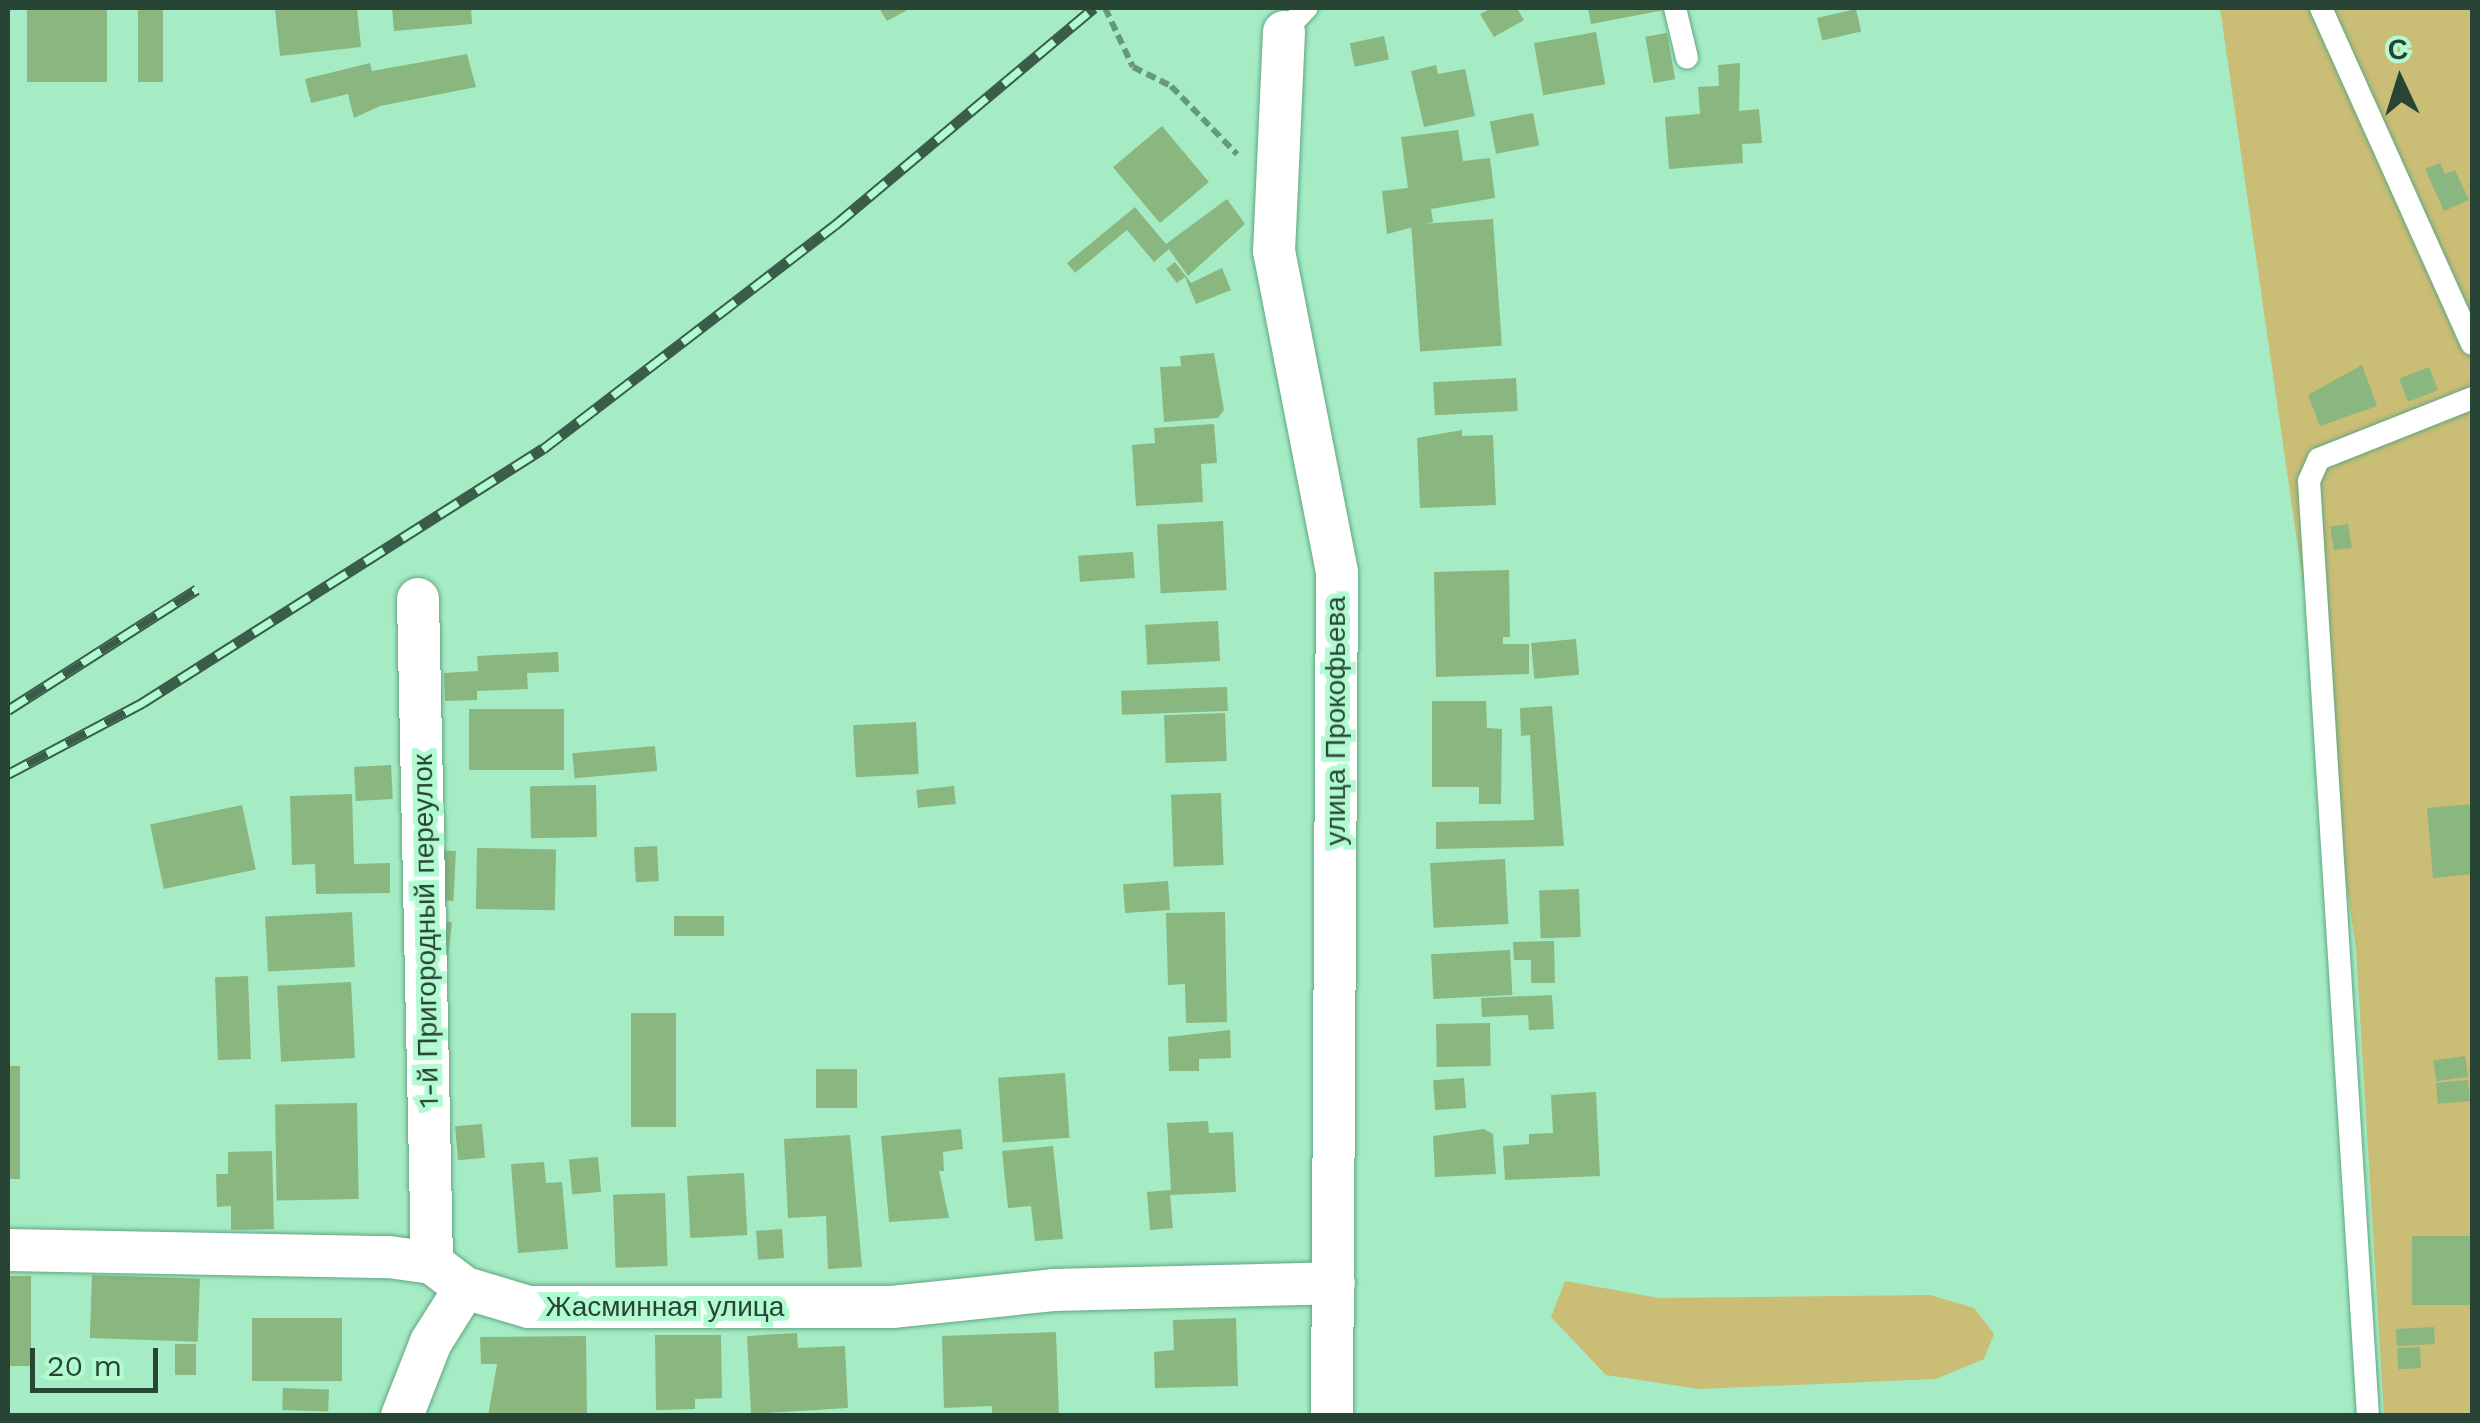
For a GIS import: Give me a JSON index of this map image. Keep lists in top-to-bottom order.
{
  "streets": {
    "street": ["улица Прокофьева", "1-й Пригородный переулок", "Жасминная улица"]
  },
  "crossings": [
    ["улица Прокофьева", "Жасминная улица"],
    ["1-й Пригородный переулок", "Жасминная улица"]
  ],
  "scale_bar": "20 m",
  "north": "top"
}
